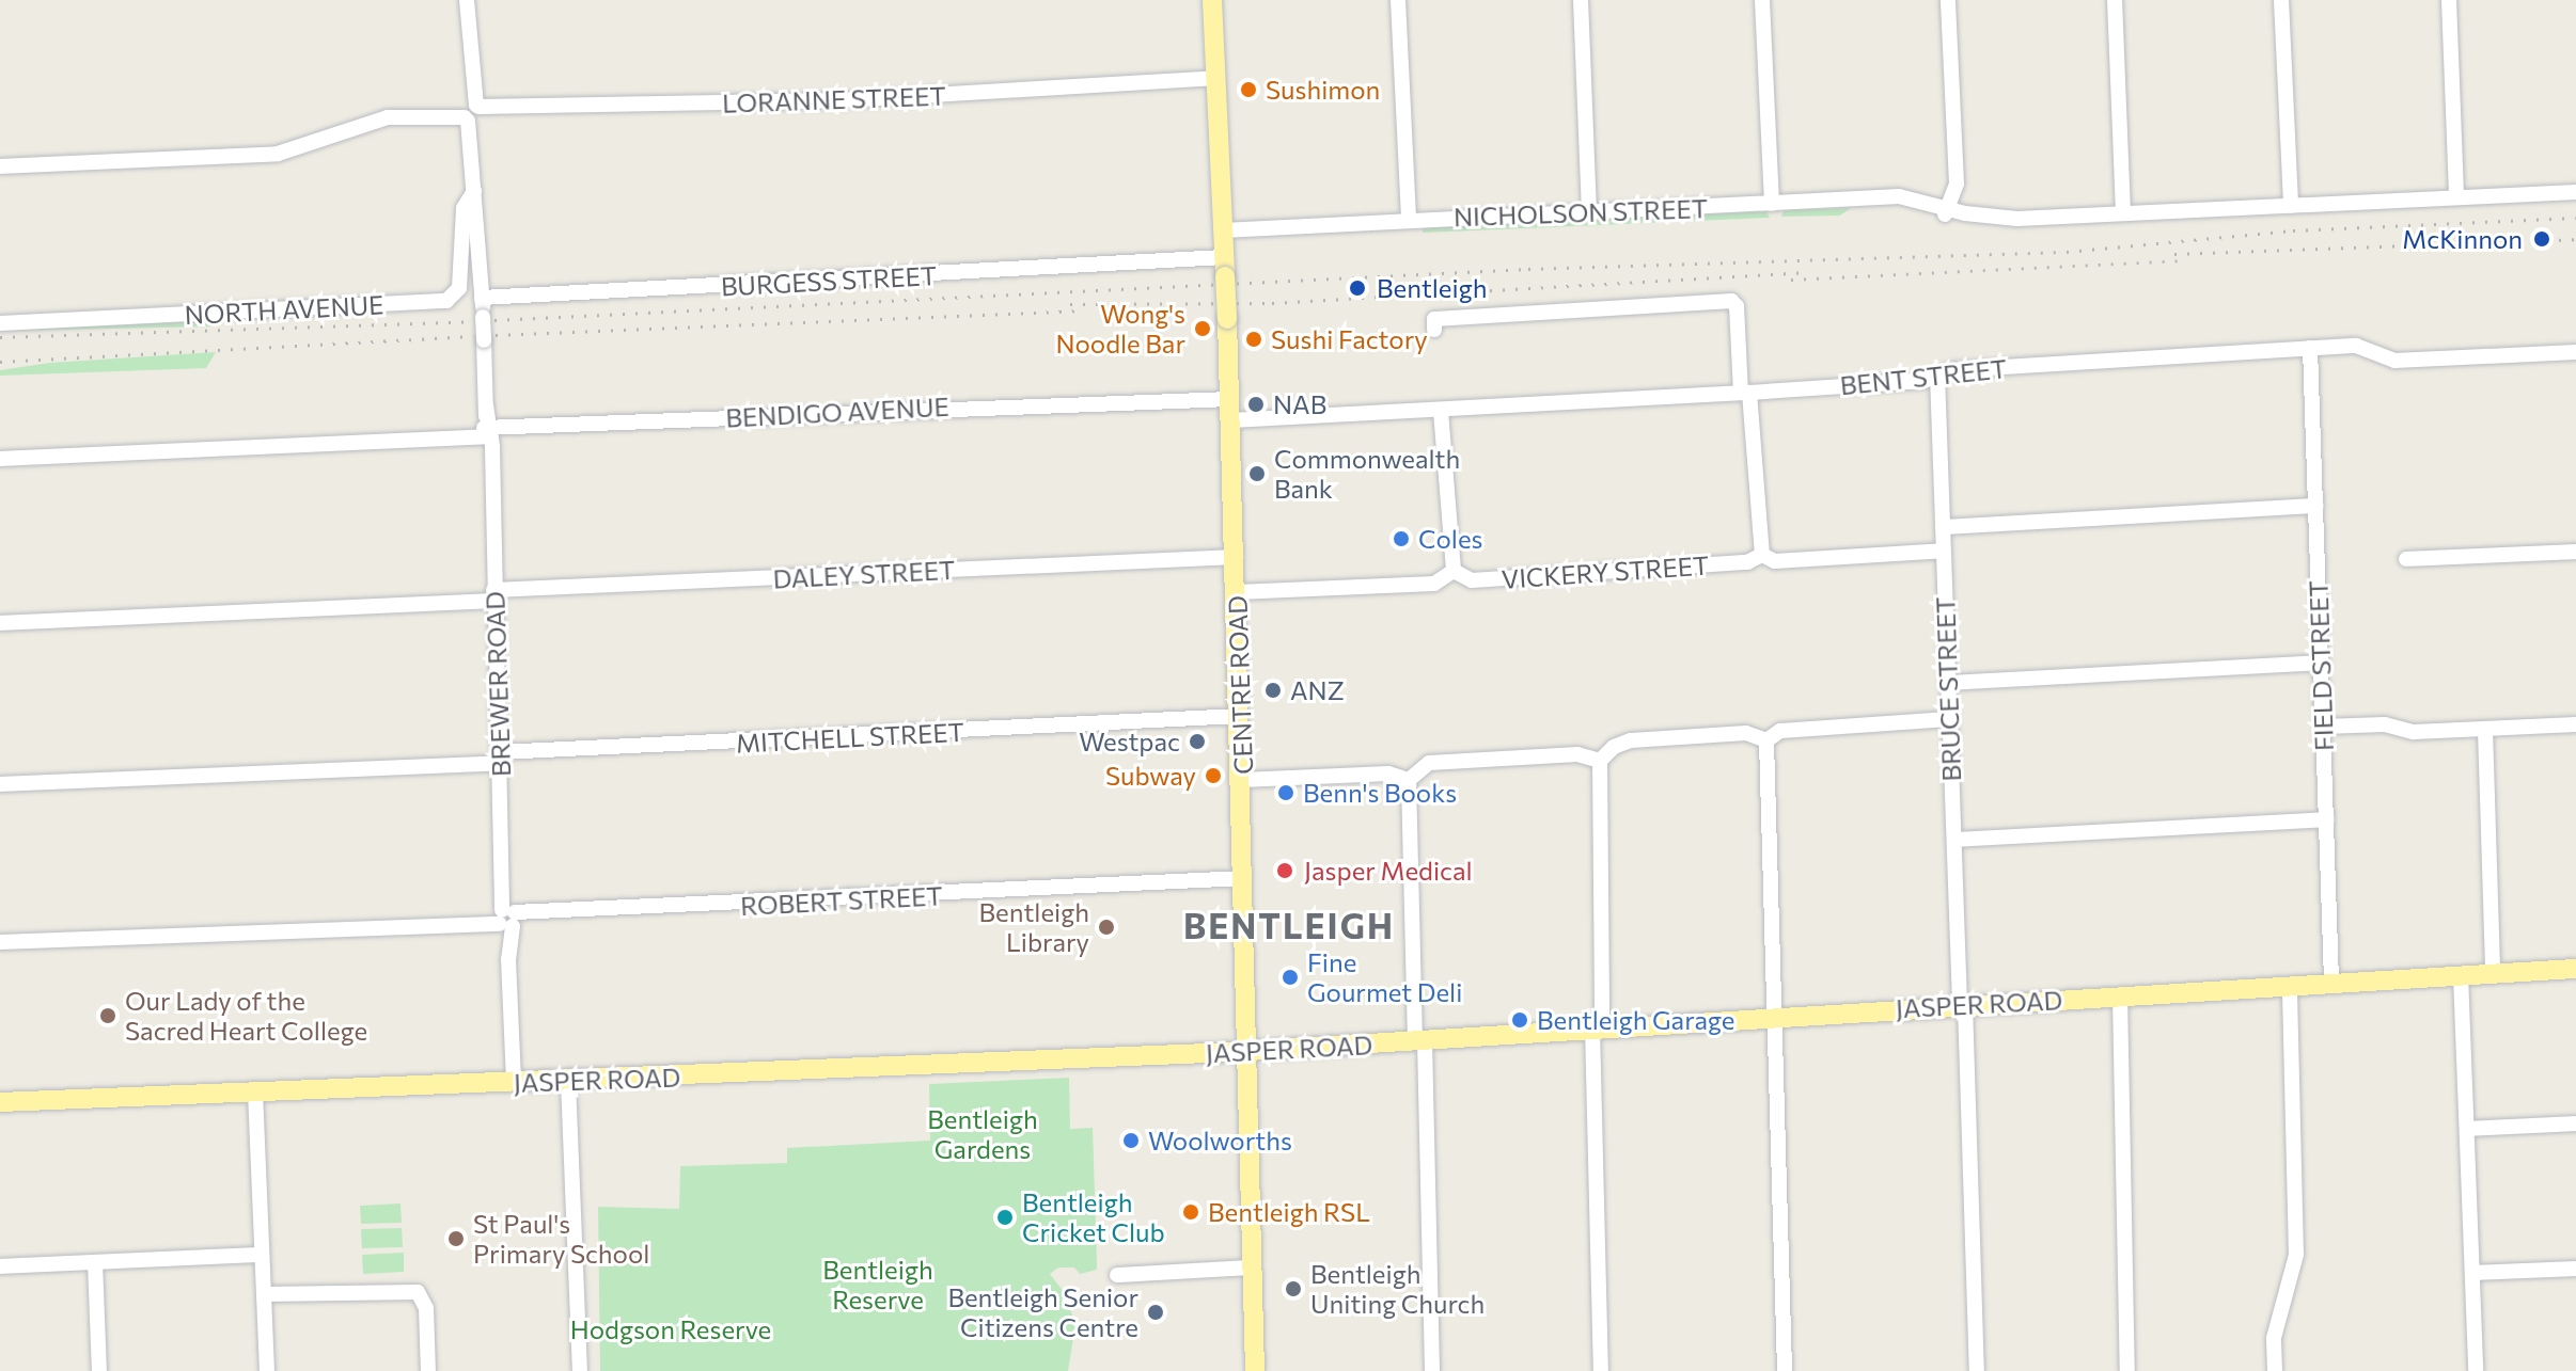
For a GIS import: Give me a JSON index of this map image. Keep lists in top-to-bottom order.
{
  "streets": {
    "main road": ["CENTRE ROAD", "JASPER ROAD"],
    "street": [
      "LORANNE STREET",
      "NICHOLSON STREET",
      "BURGESS STREET",
      "NORTH AVENUE",
      "BENT STREET",
      "BENDIGO AVENUE",
      "VICKERY STREET",
      "DALEY STREET",
      "FIELD STREET",
      "BREWER ROAD",
      "BRUCE STREET",
      "MITCHELL STREET",
      "ROBERT STREET"
    ]
  },
  "crossings": [
    ["LORANNE STREET", "BREWER ROAD"],
    ["LORANNE STREET", "CENTRE ROAD"],
    ["NICHOLSON STREET", "CENTRE ROAD"],
    ["BURGESS STREET", "BREWER ROAD"],
    ["BURGESS STREET", "CENTRE ROAD"],
    ["NORTH AVENUE", "BREWER ROAD"],
    ["BENT STREET", "FIELD STREET"],
    ["BENT STREET", "CENTRE ROAD"],
    ["BENT STREET", "BRUCE STREET"],
    ["BENDIGO AVENUE", "BREWER ROAD"],
    ["BENDIGO AVENUE", "CENTRE ROAD"],
    ["VICKERY STREET", "BRUCE STREET"],
    ["DALEY STREET", "BREWER ROAD"],
    ["DALEY STREET", "CENTRE ROAD"],
    ["FIELD STREET", "JASPER ROAD"],
    ["BREWER ROAD", "MITCHELL STREET"],
    ["BREWER ROAD", "ROBERT STREET"],
    ["BREWER ROAD", "JASPER ROAD"],
    ["CENTRE ROAD", "MITCHELL STREET"],
    ["CENTRE ROAD", "ROBERT STREET"],
    ["CENTRE ROAD", "JASPER ROAD"],
    ["BRUCE STREET", "JASPER ROAD"]
  ],
  "districts": ["BENTLEIGH"],
  "parks": ["Bentleigh Gardens", "Bentleigh Reserve", "Hodgson Reserve"],
  "places": [
    "Sushimon",
    "McKinnon",
    "Bentleigh",
    "Wong's Noodle Bar",
    "Sushi Factory",
    "NAB",
    "Commonwealth Bank",
    "Coles",
    "ANZ",
    "Westpac",
    "Subway",
    "Benn's Books",
    "Jasper Medical",
    "Bentleigh Library",
    "Fine Gourmet Deli",
    "Our Lady of the Sacred Heart College",
    "Bentleigh Garage",
    "Woolworths",
    "Bentleigh RSL",
    "Bentleigh Cricket Club",
    "St Paul's Primary School",
    "Bentleigh Uniting Church",
    "Bentleigh Senior Citizens Centre"
  ]
}
